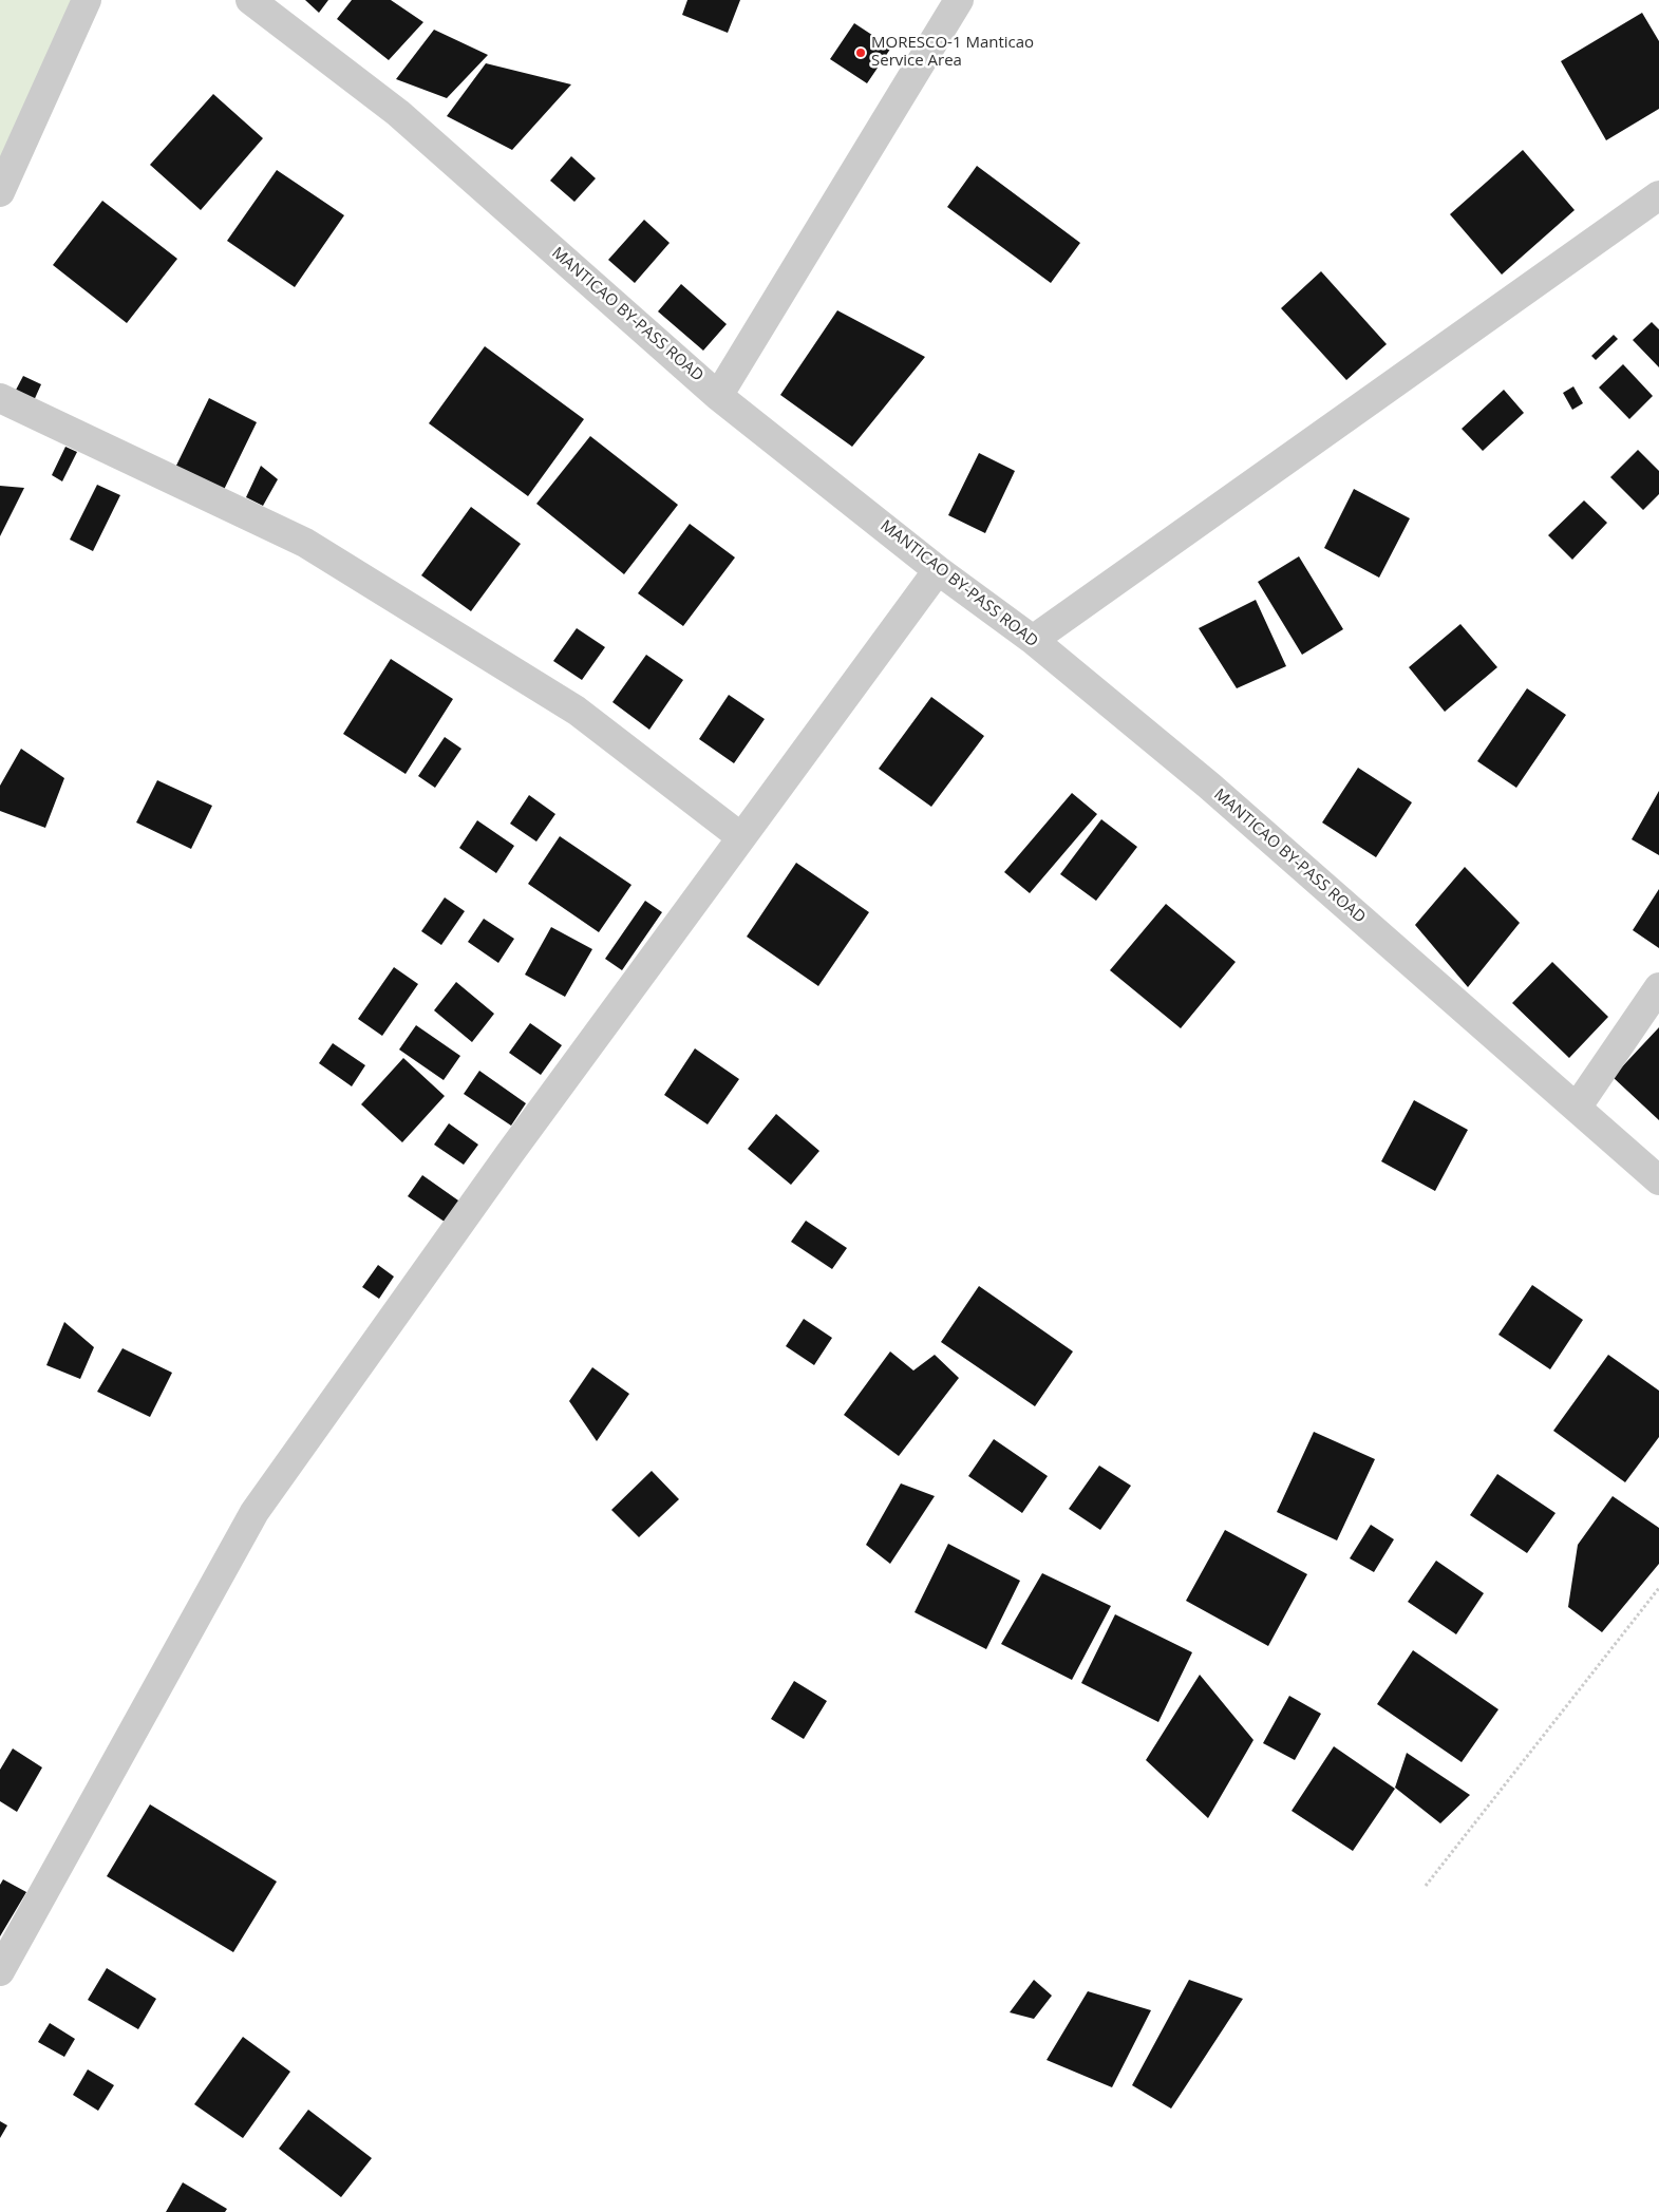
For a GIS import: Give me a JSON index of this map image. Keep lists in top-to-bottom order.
{
  "streets": {
    "street": ["MANTICAO BY-PASS ROAD"]
  },
  "places": ["MORESCO-1 Manticao Service Area"]
}
